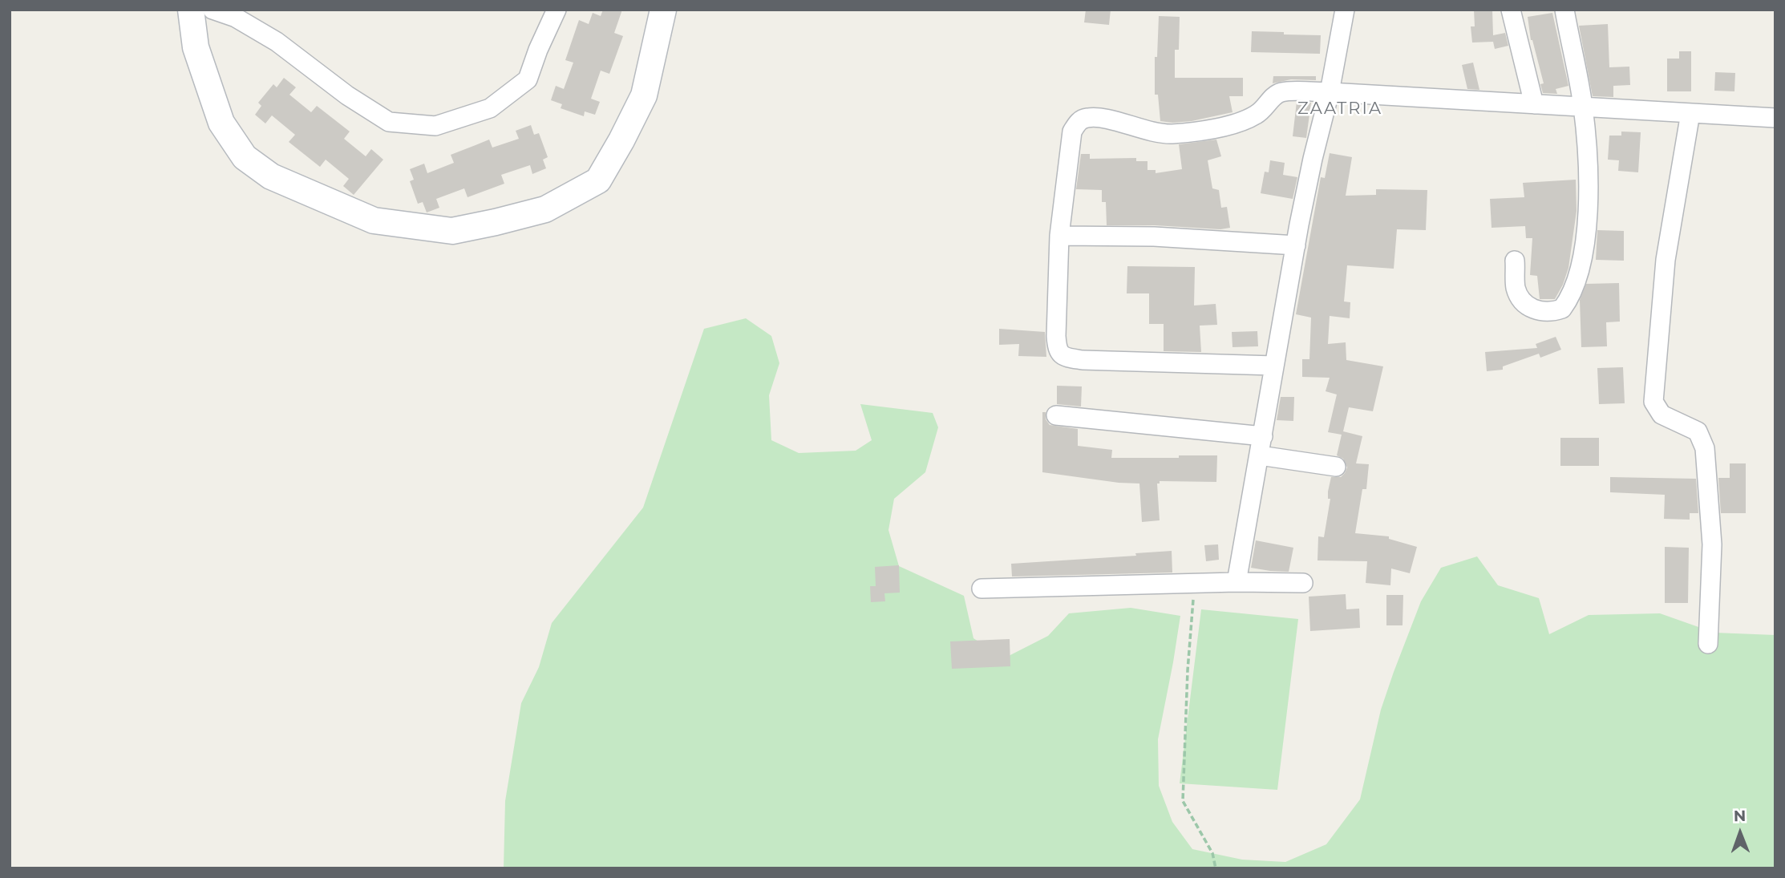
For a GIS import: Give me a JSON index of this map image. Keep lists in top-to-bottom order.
{
  "districts": ["ZAATRIA"],
  "north": "top"
}
